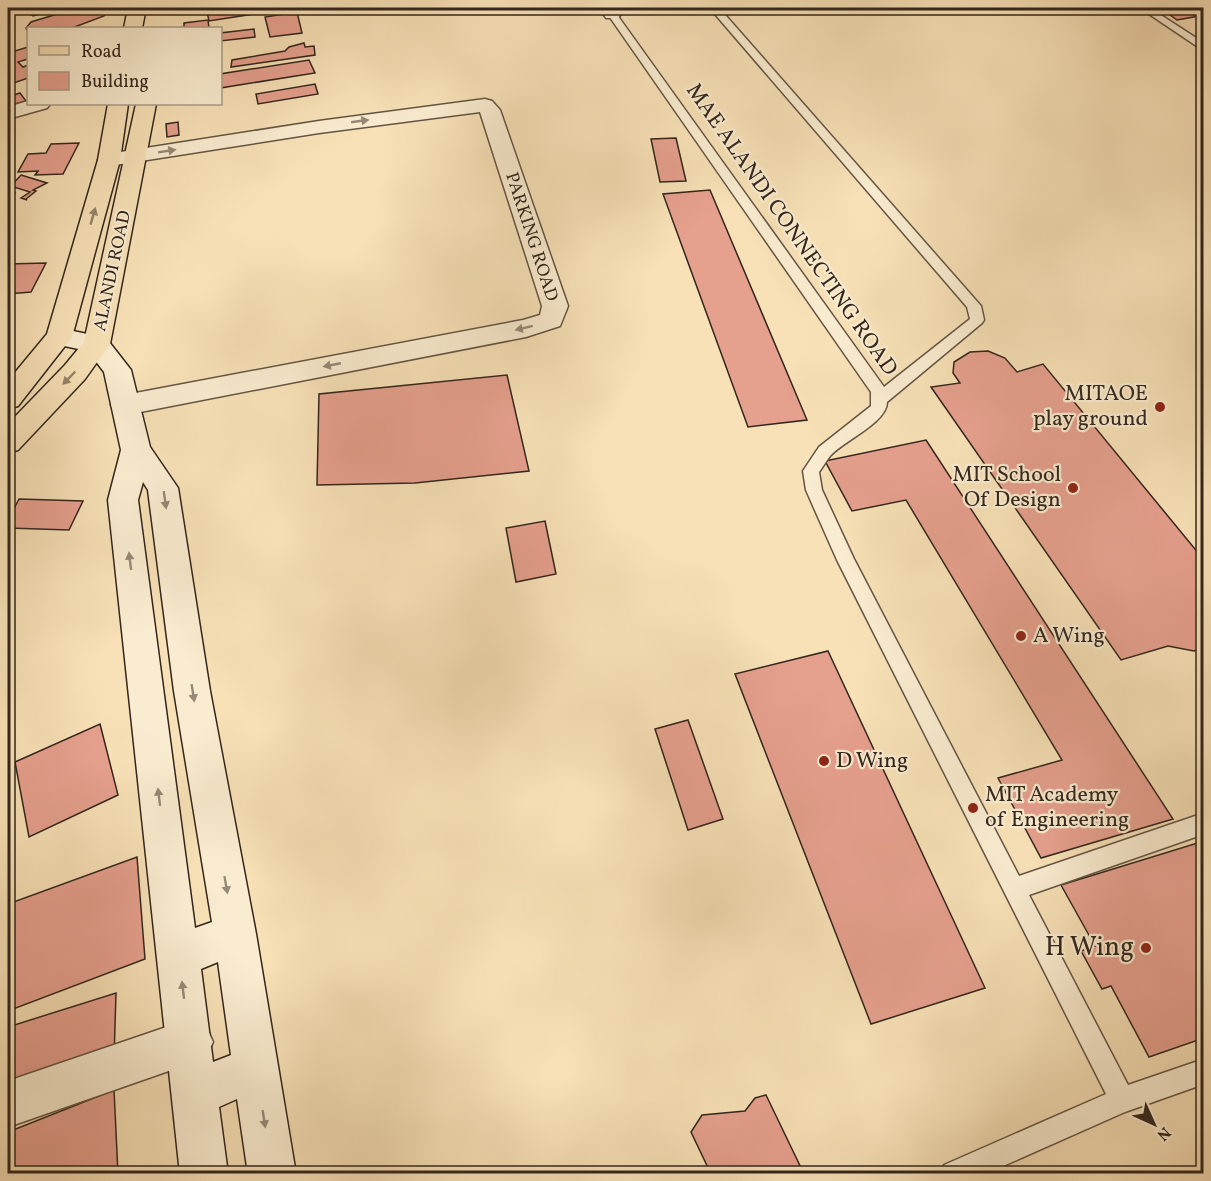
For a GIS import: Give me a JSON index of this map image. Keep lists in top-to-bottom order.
{
  "streets": {
    "main road": ["PARKING ROAD", "ALANDI ROAD"],
    "lane": ["MAE ALANDI CONNECTING ROAD"]
  },
  "crossings": [
    ["PARKING ROAD", "ALANDI ROAD"]
  ],
  "places": [
    "MITAOE play ground",
    "MIT School Of Design",
    "A Wing",
    "D Wing",
    "MIT Academy of Engineering",
    "H Wing"
  ],
  "legend": ["Road", "Building"],
  "north": "bottom right"
}
